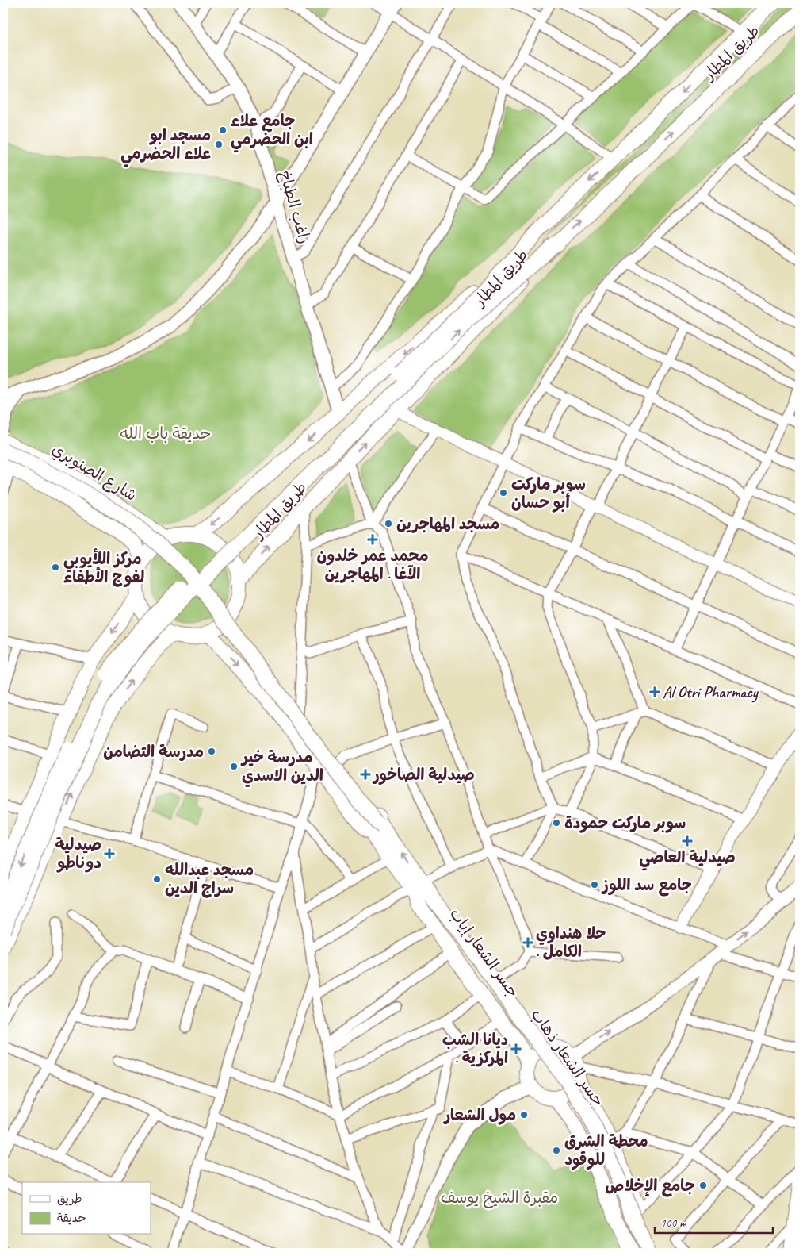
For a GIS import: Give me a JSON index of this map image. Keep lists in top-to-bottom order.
{
  "streets": {
    "main road": [
      "طريق المطار",
      "راغب الطباخ",
      "شارع الصنوبري",
      "جسر الشعار إياب",
      "جسر الشعار ذهاب"
    ]
  },
  "crossings": [
    ["طريق المطار", "راغب الطباخ"],
    ["طريق المطار", "شارع الصنوبري"],
    ["جسر الشعار إياب", "جسر الشعار ذهاب"]
  ],
  "parks": ["حديقة باب الله", "مقبرة الشيخ يوسف"],
  "places": {
    "other": [
      "جامع علاء ابن الحضرمي",
      "مسجد ابو علاء الحضرمي",
      "سوبر ماركت أبو حسان",
      "مسجد المهاجرين",
      "مركز اللأيوبي لفوج الأطفاء",
      "مدرسة التضامن",
      "مدرسة خير الدين الاسدي",
      "سوبر ماركت حمودة",
      "مسجد عبدالله سراج الدين",
      "جامع سد اللوز",
      "مول الشعار",
      "محطة الشرق للوقود",
      "جامع الإخلاص"
    ],
    "health": [
      "محمد عمر خلدون الآغا . المهاجرين",
      "Al Otri Pharmacy",
      "صيدلية الصاخور",
      "صيدلية العاصي",
      "صيدلية دوناطو",
      "حلا هنداوي . الكامل",
      "ديانا الشب . المركزية"
    ]
  },
  "legend": ["طريق", "حديقة"],
  "scale_bar": "100 m"
}
